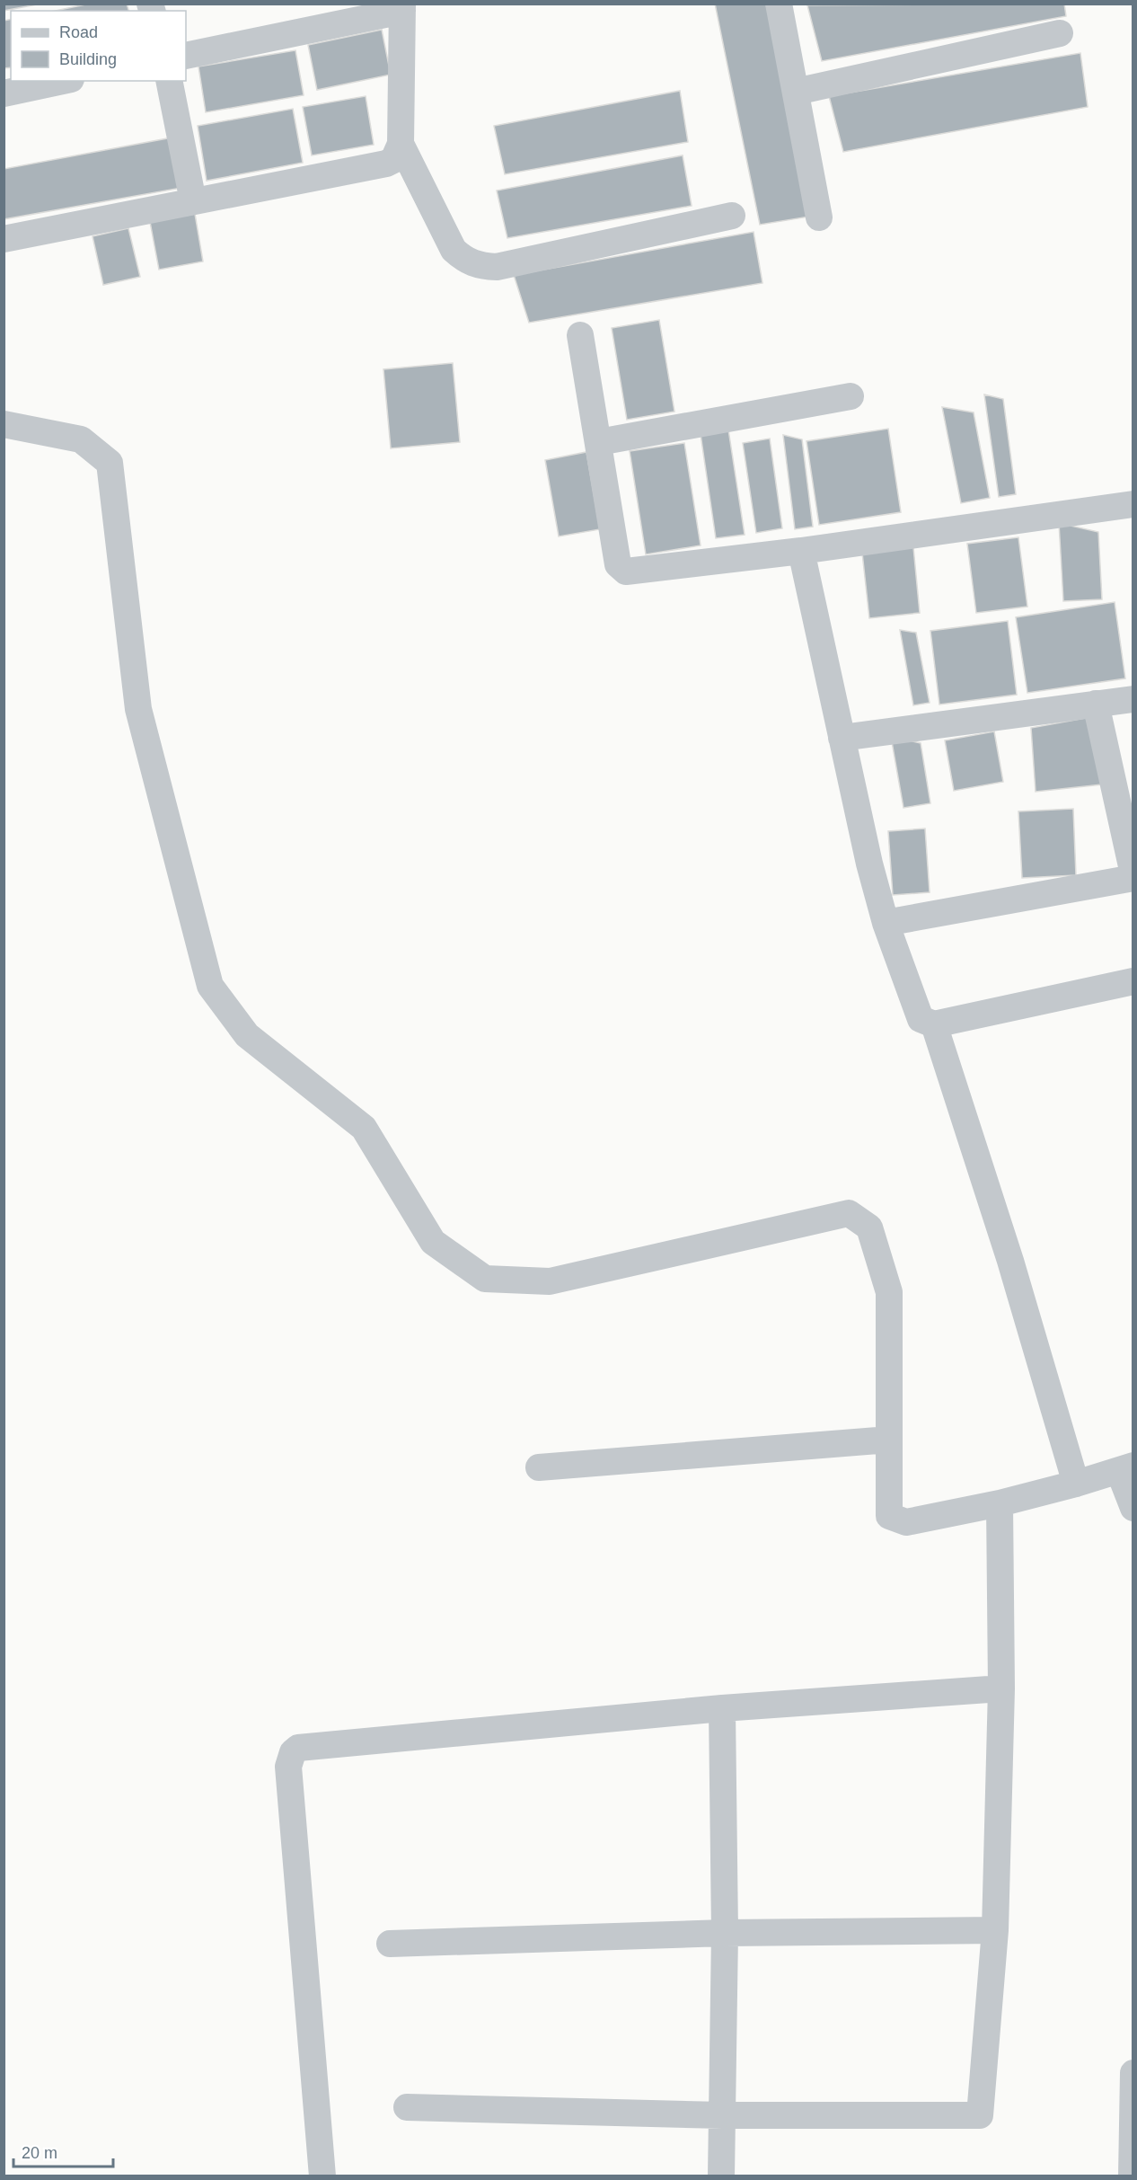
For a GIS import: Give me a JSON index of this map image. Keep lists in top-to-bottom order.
{
  "legend": ["Road", "Building"],
  "scale_bar": "20 m"
}
